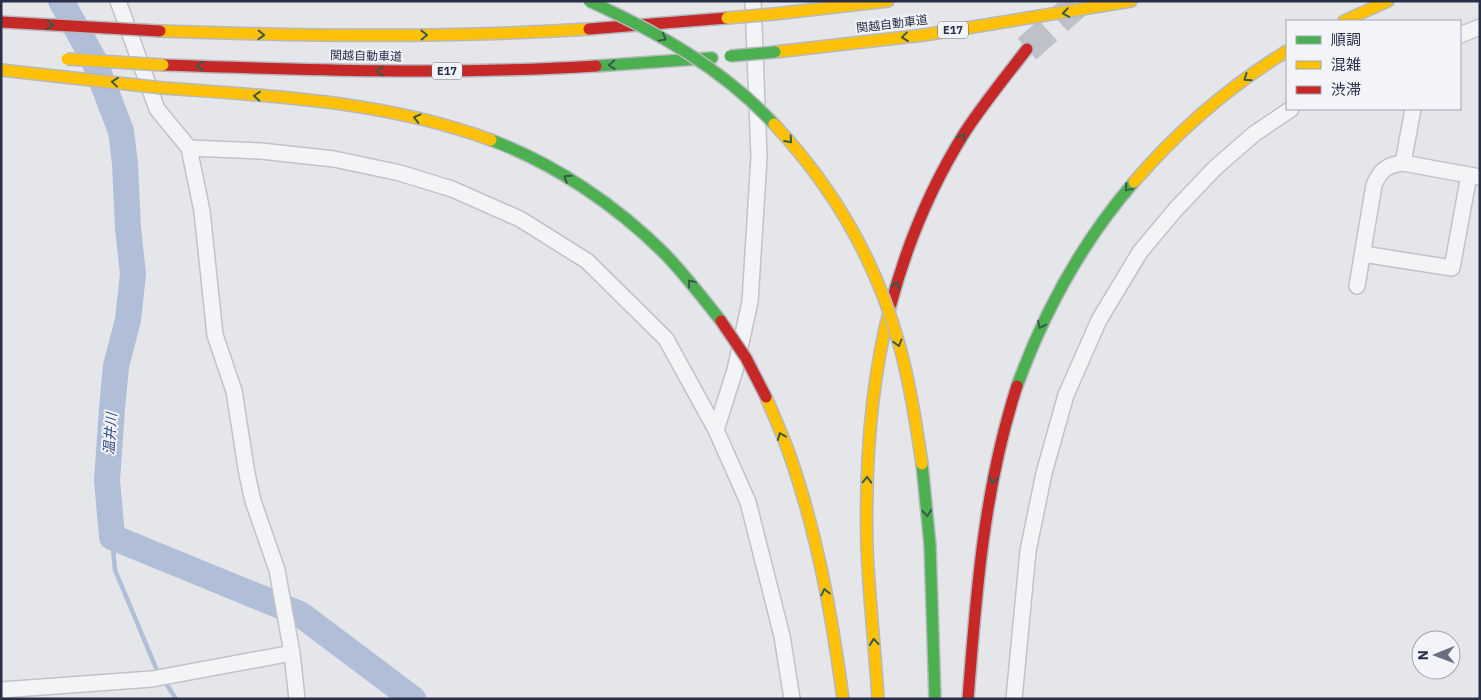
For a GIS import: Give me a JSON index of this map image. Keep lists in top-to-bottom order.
{
  "streets": {
    "highway": ["関越自動車道", "E17"]
  },
  "water": ["温井川"],
  "legend": ["順調", "混雑", "渋滞"],
  "north": "left"
}
